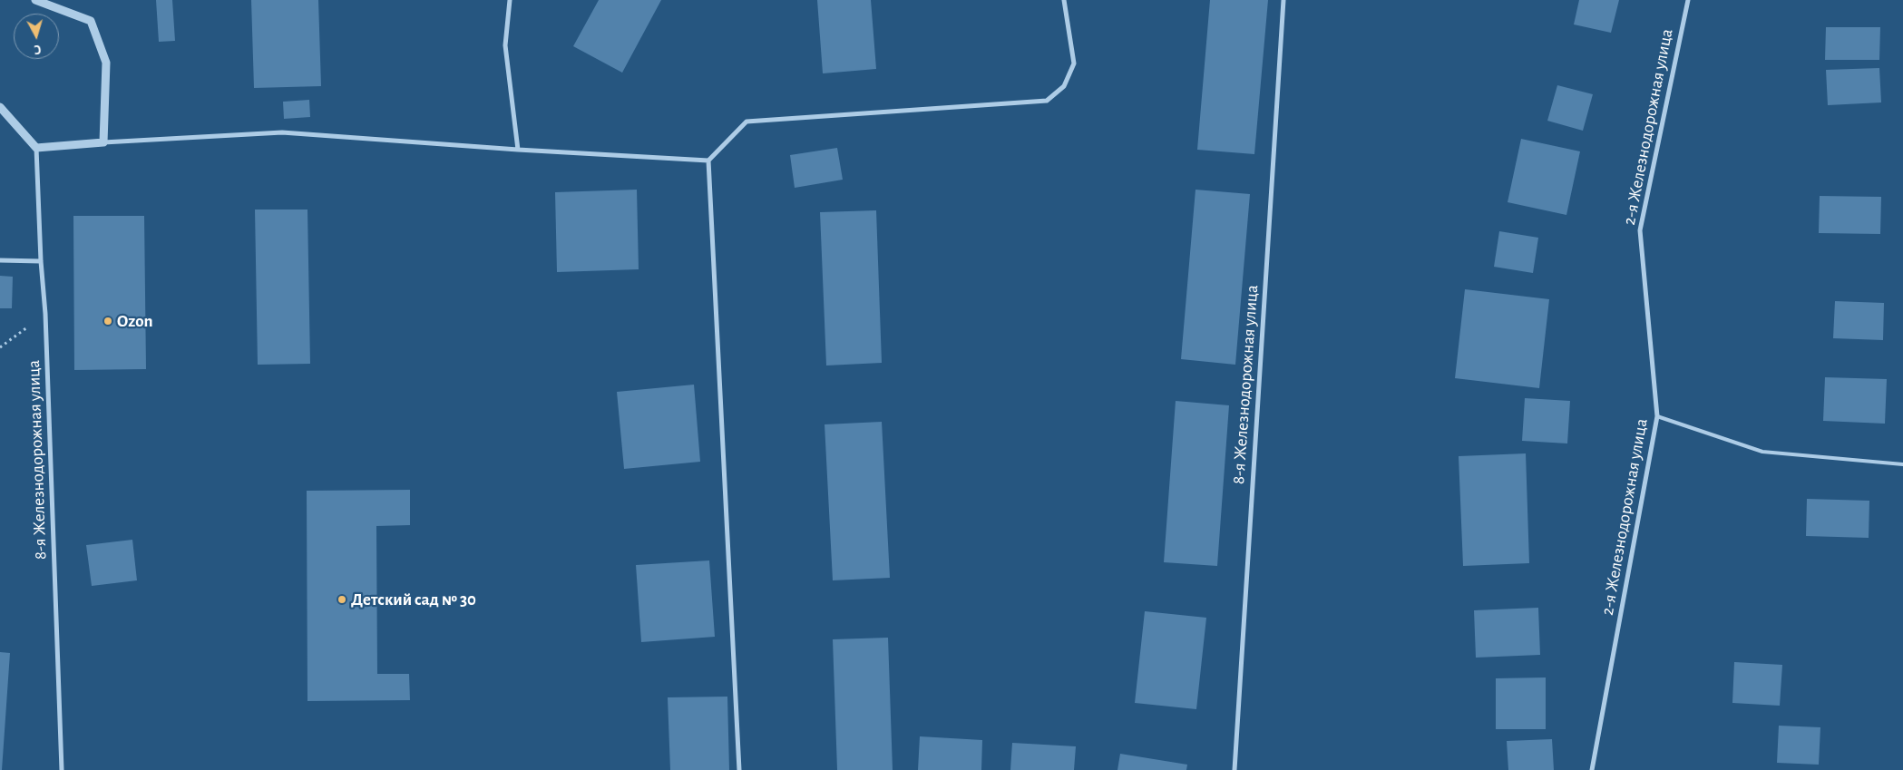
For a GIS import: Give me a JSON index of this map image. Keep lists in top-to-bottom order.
{
  "streets": {
    "street": ["2-я Железнодорожная улица", "8-я Железнодорожная улица"]
  },
  "places": ["Ozon", "Детский сад № 30"],
  "north": "bottom"
}
